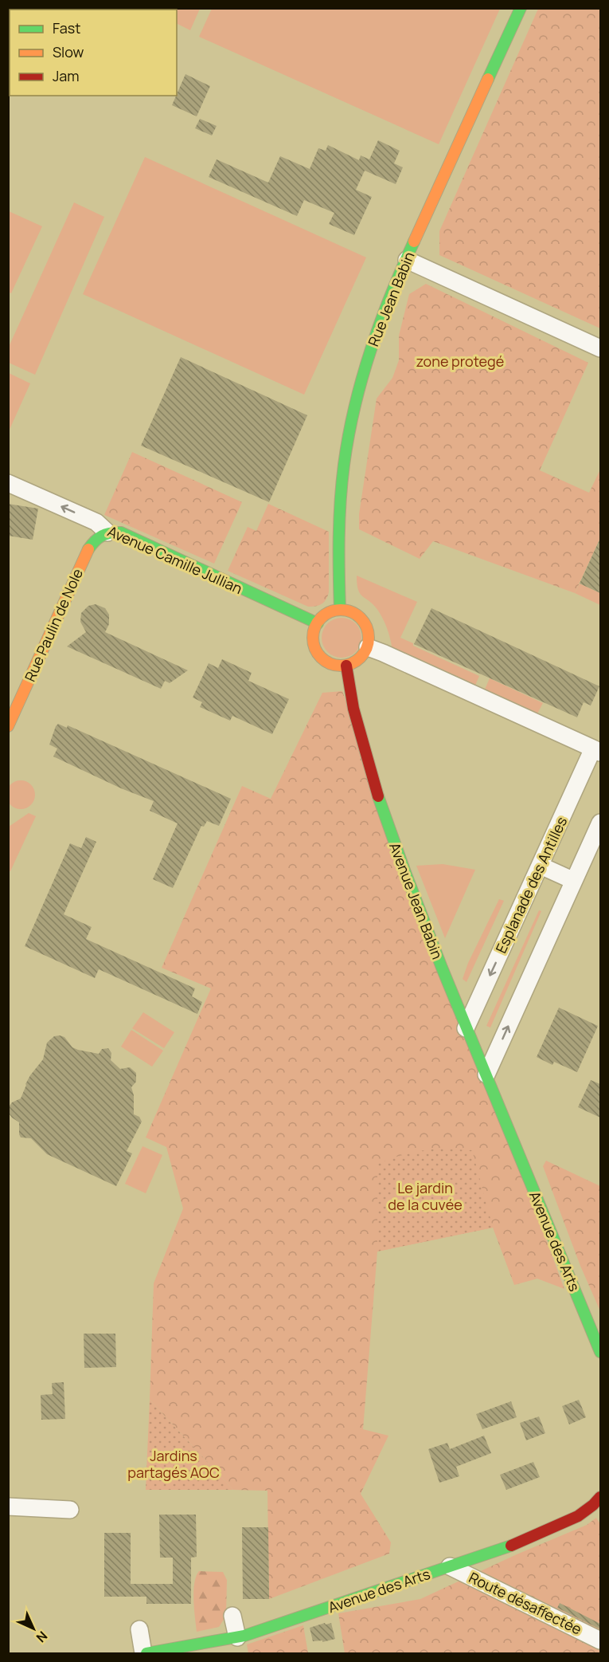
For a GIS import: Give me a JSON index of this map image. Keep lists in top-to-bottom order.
{
  "streets": {
    "street": [
      "Rue Jean Babin",
      "Avenue Camille Jullian",
      "Rue Paulin de Nole",
      "Esplanade des Antilles",
      "Avenue Jean Babin",
      "Avenue des Arts",
      "Route désaffectée"
    ]
  },
  "crossings": [
    ["Rue Jean Babin", "Avenue Camille Jullian"],
    ["Rue Jean Babin", "Avenue Jean Babin"],
    ["Avenue Camille Jullian", "Rue Paulin de Nole"],
    ["Avenue Camille Jullian", "Avenue Jean Babin"],
    ["Esplanade des Antilles", "Avenue Jean Babin"],
    ["Avenue Jean Babin", "Avenue des Arts"],
    ["Avenue des Arts", "Route désaffectée"]
  ],
  "parks": ["zone protegé", "Le jardin de la cuvée", "Jardins partagés AOC"],
  "legend": ["Fast", "Slow", "Jam"],
  "north": "bottom right"
}
